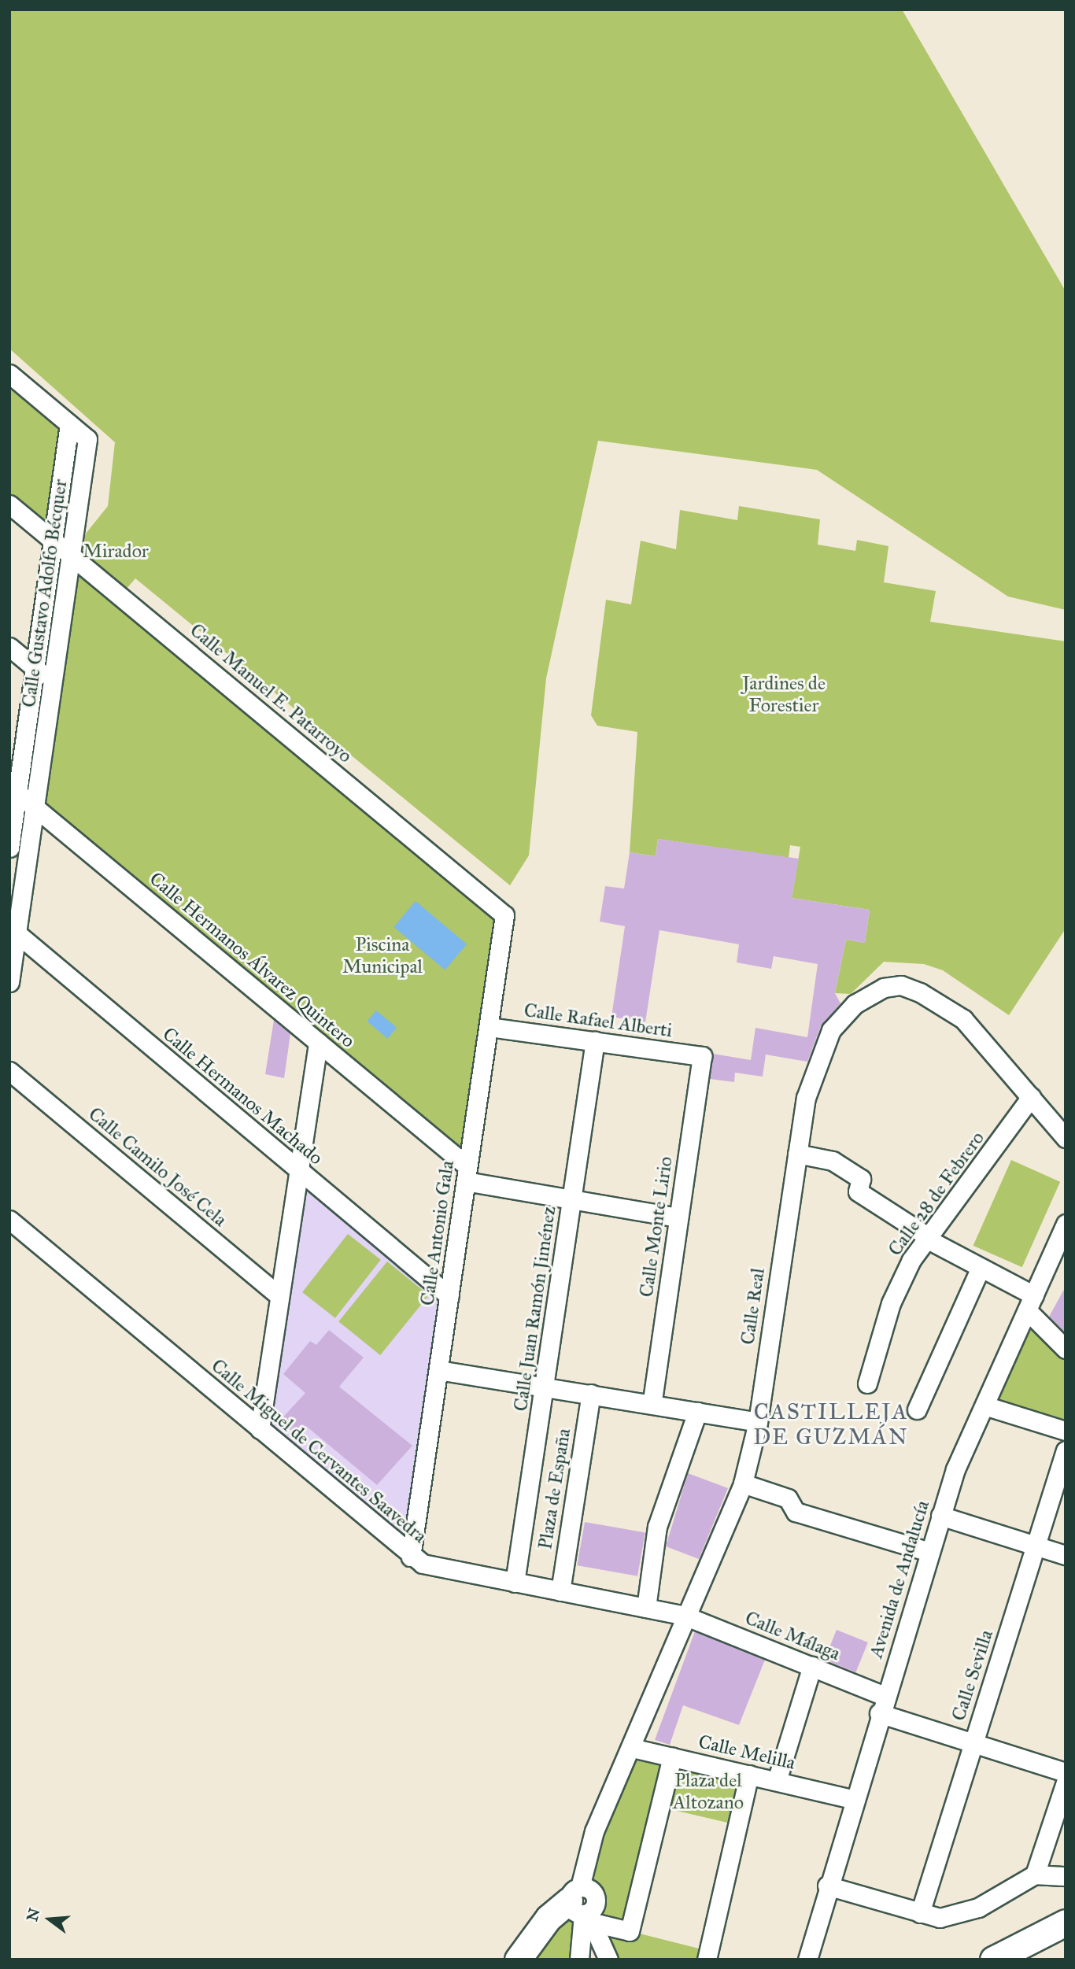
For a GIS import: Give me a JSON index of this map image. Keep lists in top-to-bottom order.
{
  "streets": {
    "street": [
      "Calle Gustavo Adolfo Bécquer",
      "Calle Manuel E. Patarroyo",
      "Calle Hermanos Álvarez Quintero",
      "Calle Rafael Alberti",
      "Calle Hermanos Machado",
      "Calle Camilo José Cela",
      "Calle 28 de Febrero",
      "Calle Monte Lirio",
      "Calle Antonio Gala",
      "Calle Real",
      "Calle Juan Ramón Jiménez",
      "Calle Miguel de Cervantes Saavedra",
      "Plaza de España",
      "Avenida de Andalucía",
      "Calle Málaga",
      "Calle Sevilla",
      "Calle Melilla"
    ]
  },
  "crossings": [
    ["Calle Gustavo Adolfo Bécquer", "Calle Manuel E. Patarroyo"],
    ["Calle Gustavo Adolfo Bécquer", "Calle Hermanos Álvarez Quintero"],
    ["Calle Gustavo Adolfo Bécquer", "Calle Hermanos Machado"],
    ["Calle Manuel E. Patarroyo", "Calle Antonio Gala"],
    ["Calle Hermanos Álvarez Quintero", "Calle Antonio Gala"],
    ["Calle Rafael Alberti", "Calle Monte Lirio"],
    ["Calle Rafael Alberti", "Calle Antonio Gala"],
    ["Calle Rafael Alberti", "Calle Juan Ramón Jiménez"],
    ["Calle Hermanos Machado", "Calle Antonio Gala"],
    ["Calle 28 de Febrero", "Calle Real"],
    ["Calle Antonio Gala", "Calle Miguel de Cervantes Saavedra"],
    ["Calle Real", "Calle Miguel de Cervantes Saavedra"],
    ["Calle Real", "Calle Málaga"],
    ["Calle Real", "Calle Melilla"],
    ["Calle Juan Ramón Jiménez", "Calle Miguel de Cervantes Saavedra"],
    ["Calle Miguel de Cervantes Saavedra", "Plaza de España"],
    ["Calle Miguel de Cervantes Saavedra", "Calle Málaga"],
    ["Avenida de Andalucía", "Calle Málaga"],
    ["Avenida de Andalucía", "Calle Melilla"]
  ],
  "districts": ["CASTILLEJA DE GUZMÁN"],
  "parks": [
    "Mirador",
    "Jardines de Forestier",
    "Piscina Municipal",
    "Plaza del Altozano"
  ],
  "north": "left"
}
